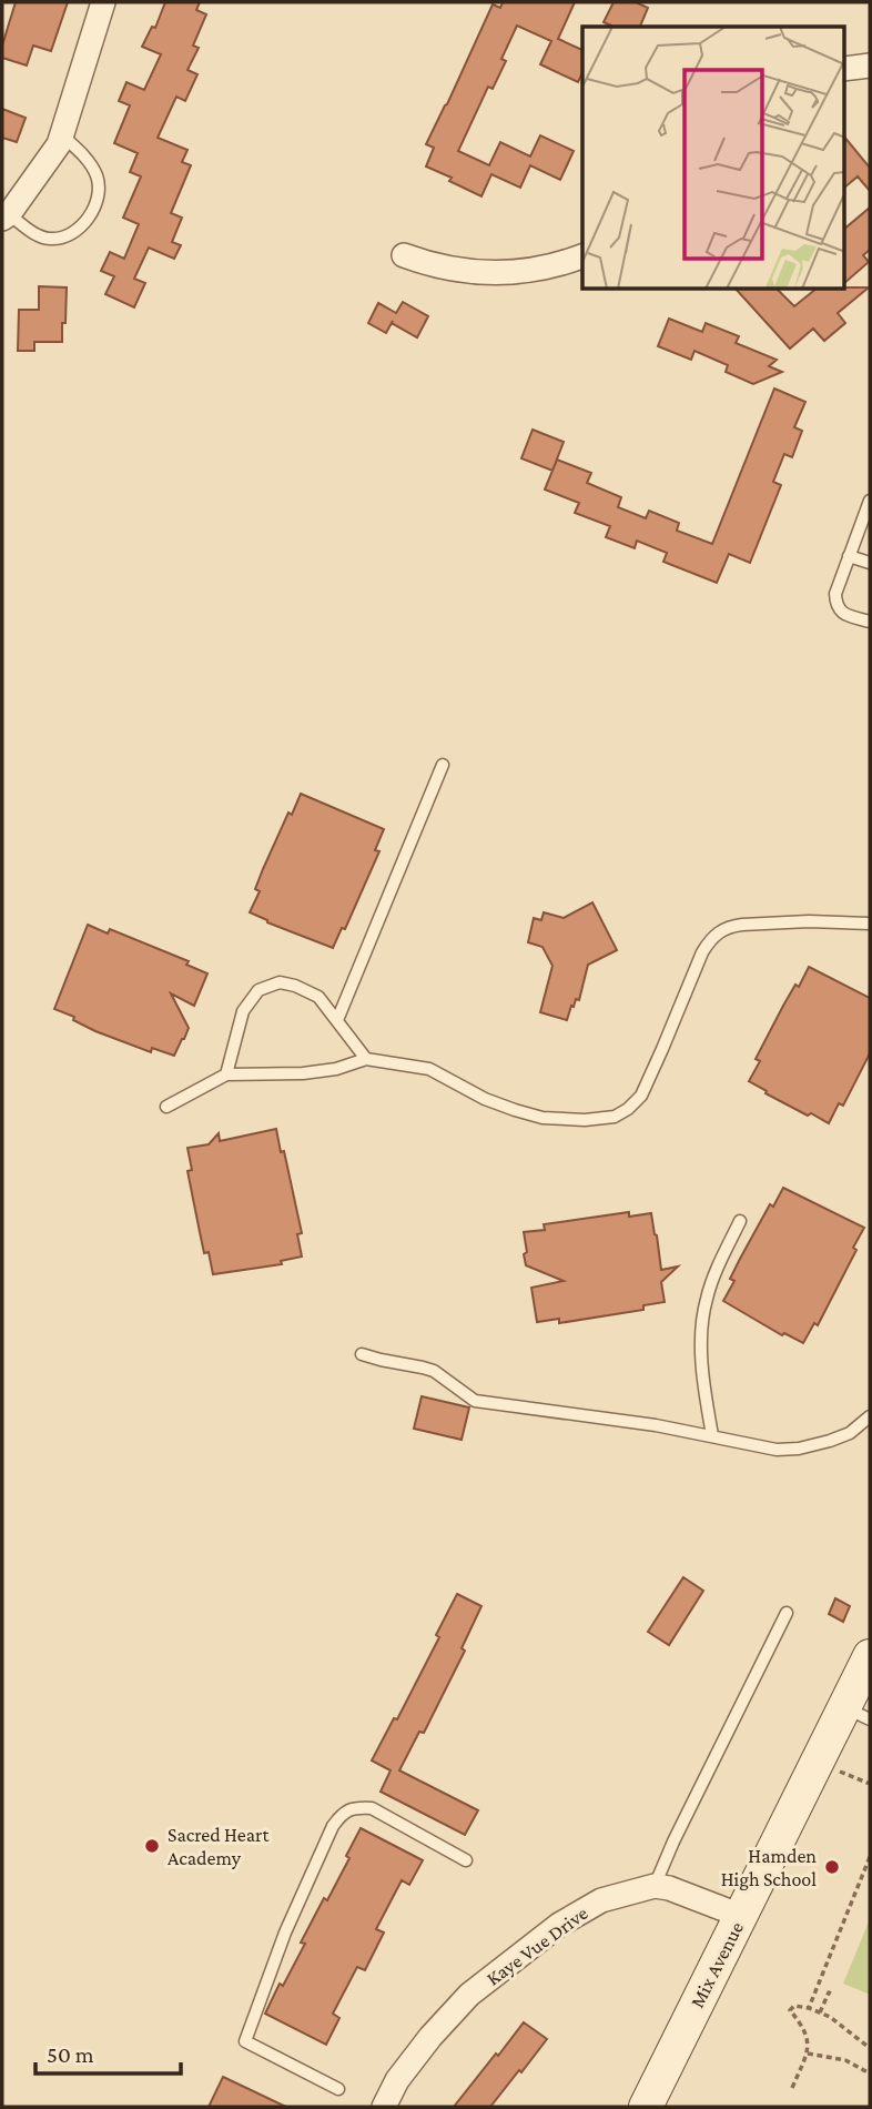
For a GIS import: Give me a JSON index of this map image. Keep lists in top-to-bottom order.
{
  "streets": {
    "street": ["Kaye Vue Drive", "Mix Avenue"]
  },
  "places": ["Sacred Heart Academy", "Hamden High School"],
  "scale_bar": "50 m"
}
